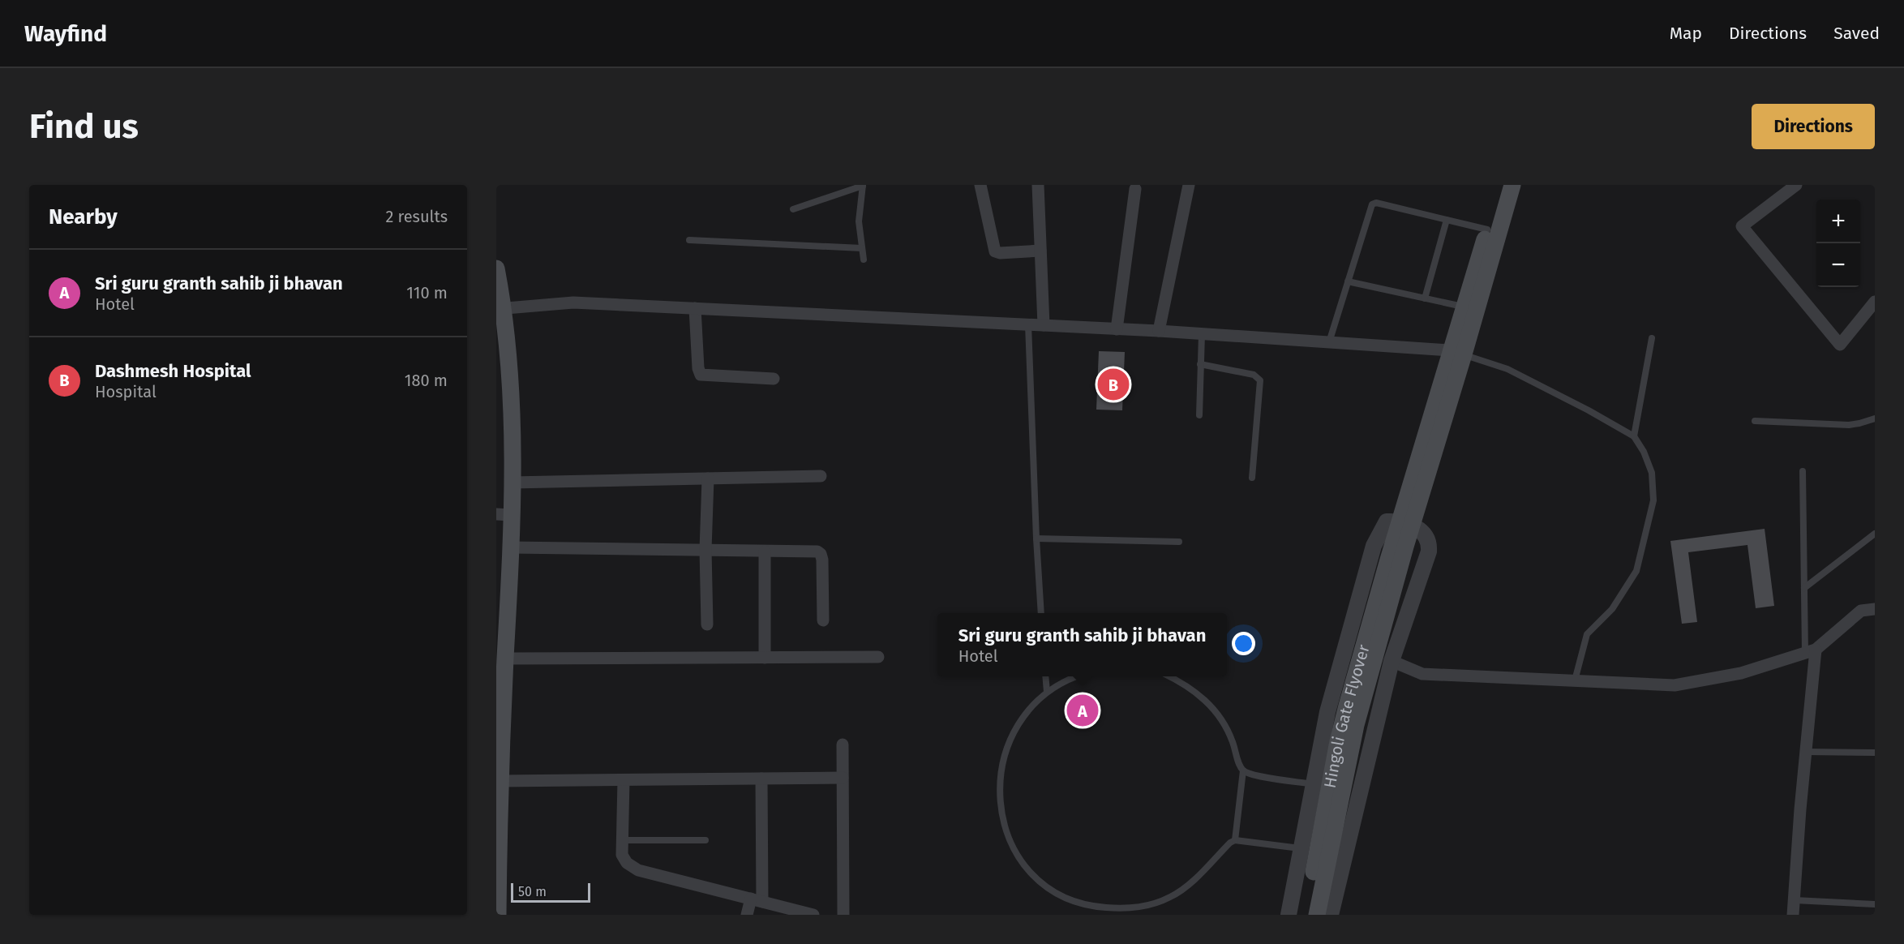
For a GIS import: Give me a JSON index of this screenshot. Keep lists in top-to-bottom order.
{
  "streets": {
    "main road": ["Hingoli Gate Flyover"]
  },
  "scale_bar": "50 m",
  "page": {
    "header": "Wayfind",
    "nav": ["Map", "Directions", "Saved"],
    "buttons": "Directions",
    "title": "Find us",
    "heading": ["Nearby", "2 results"],
    "map_buttons": ["+", "−"],
    "list": [
      {
        "mark": "A",
        "name": "Sri guru granth sahib ji bhavan",
        "note": "Hotel",
        "value": "110 m"
      },
      {
        "mark": "B",
        "name": "Dashmesh Hospital",
        "note": "Hospital",
        "value": "180 m"
      }
    ],
    "pins": ["B", "A"],
    "popup": ["Sri guru granth sahib ji bhavan", "Hotel"],
    "scale": "50 m"
  }
}
